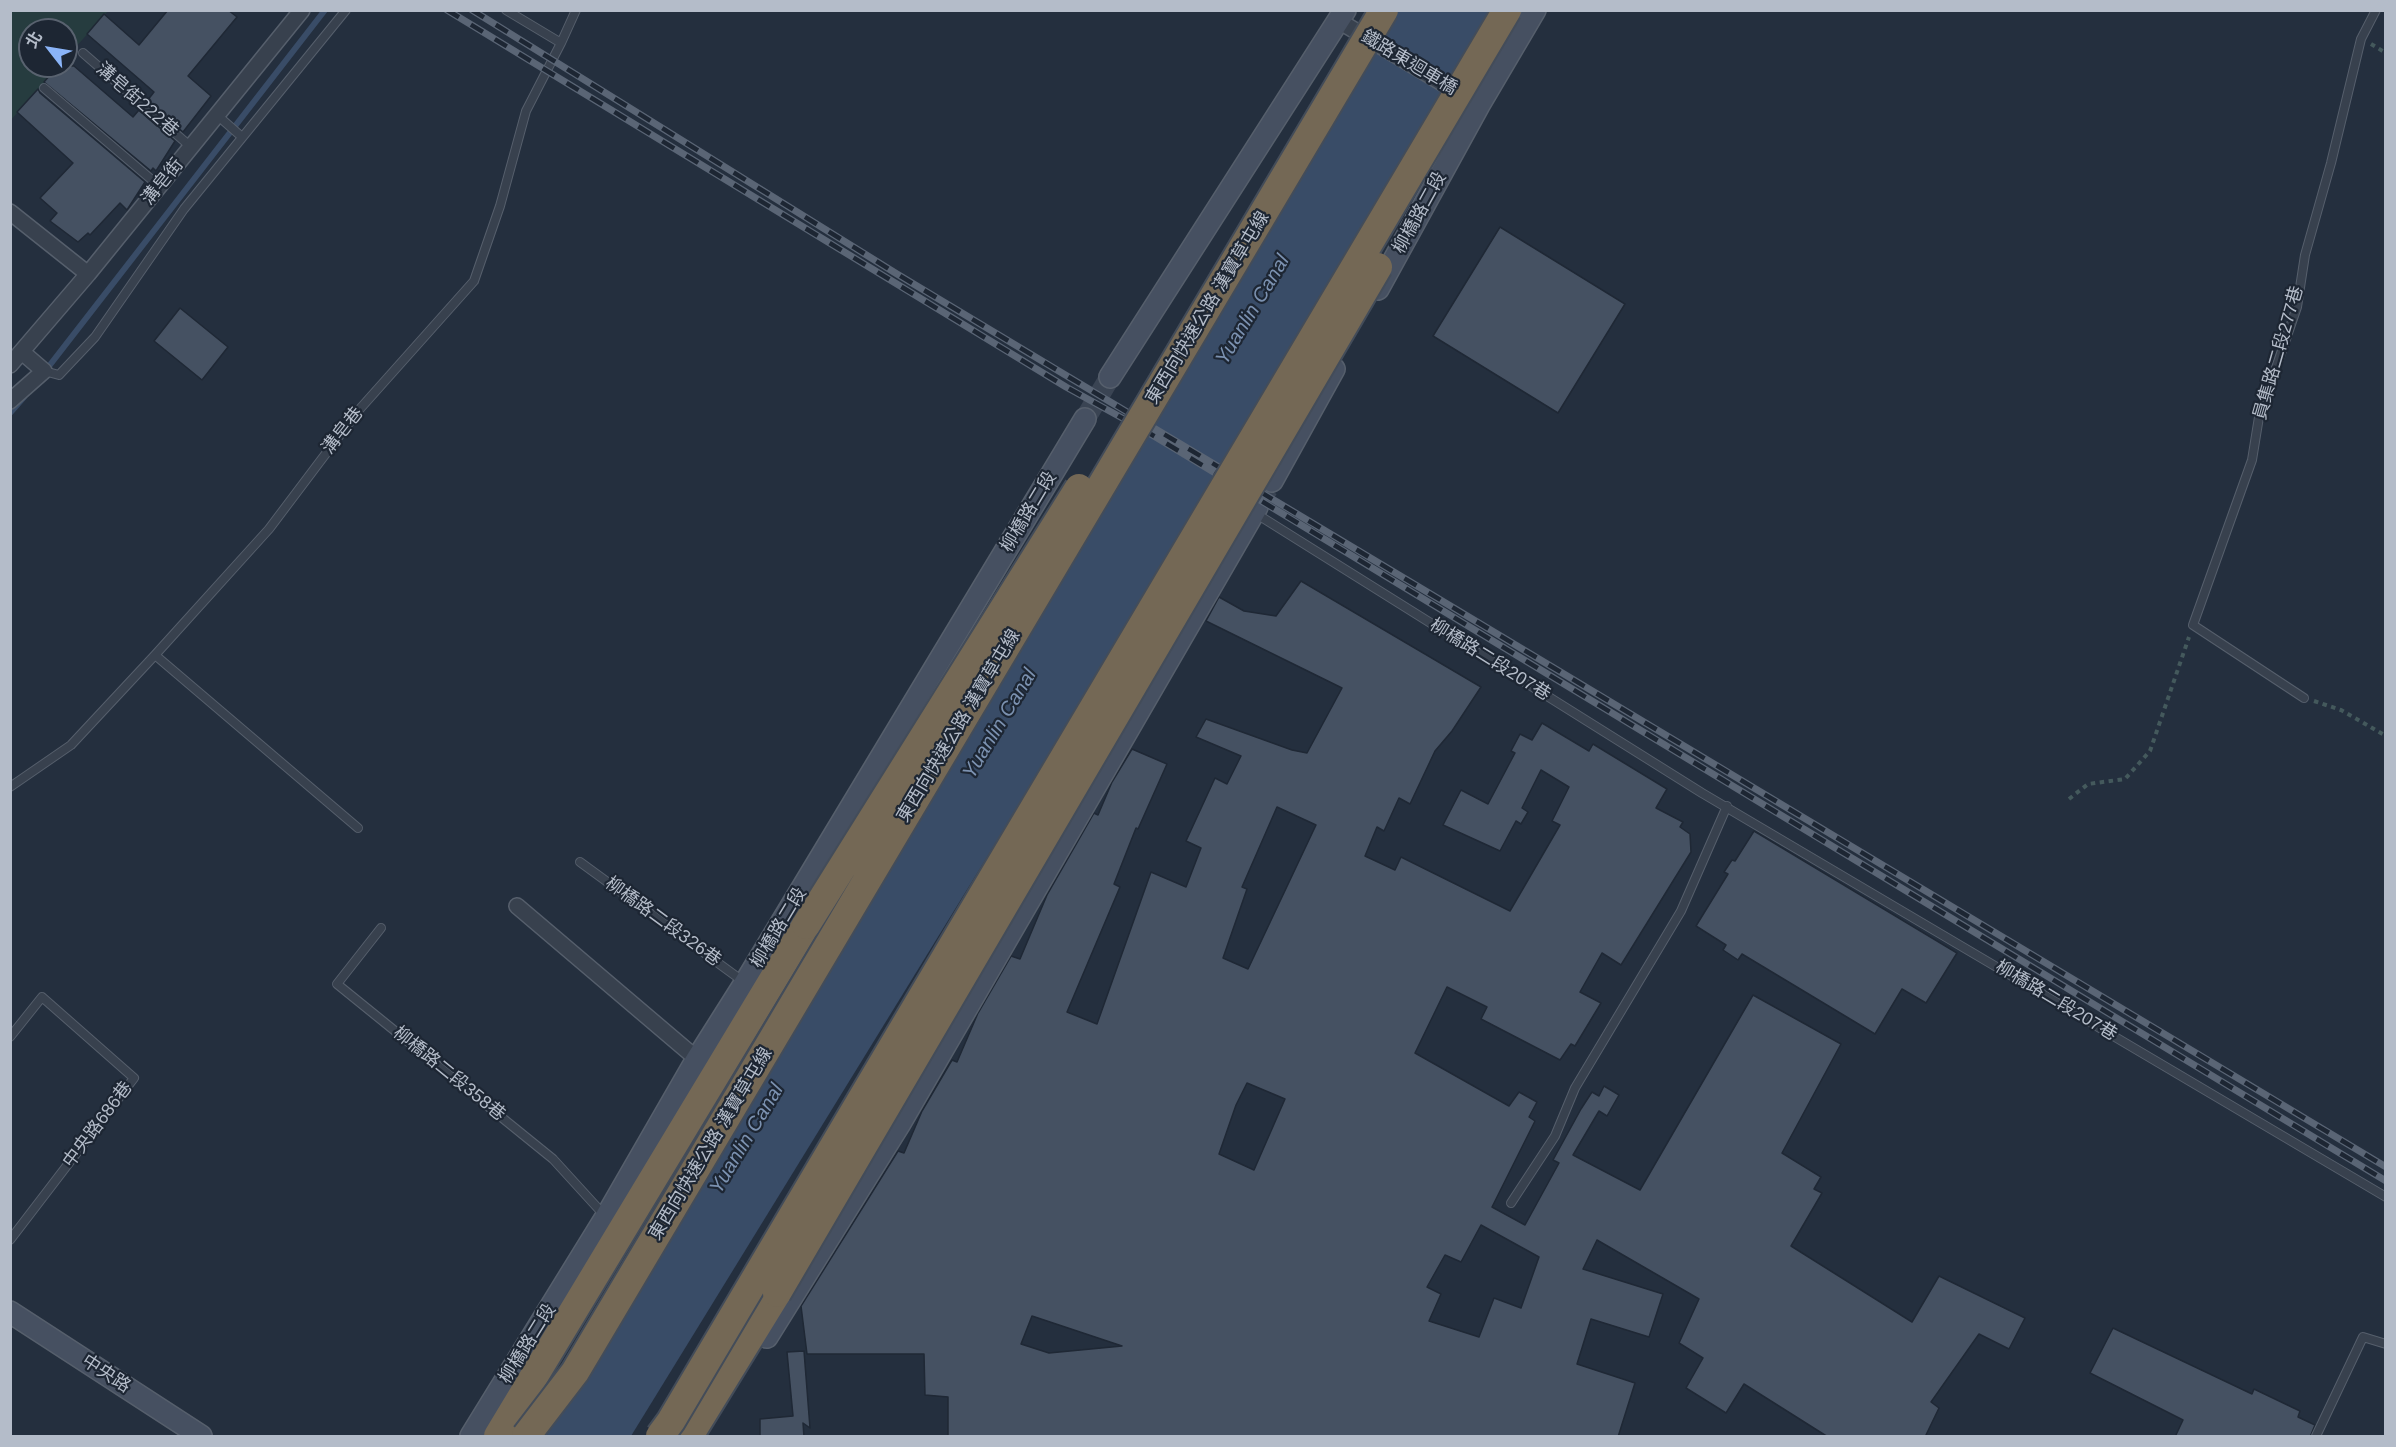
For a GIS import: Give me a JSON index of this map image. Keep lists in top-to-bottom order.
{
  "streets": {
    "highway": ["東西向快速公路 漢寶草屯線"],
    "main road": ["柳橋路二段", "中央路"],
    "street": ["鐵路東迴車橋", "溝皂街"],
    "lane": [
      "溝皂街222巷",
      "員集路二段277巷",
      "溝皂巷",
      "柳橋路二段207巷",
      "柳橋路二段326巷",
      "柳橋路二段358巷",
      "中央路686巷"
    ]
  },
  "crossings": [
    ["鐵路東迴車橋", "柳橋路二段"],
    ["溝皂街222巷", "溝皂街"],
    ["柳橋路二段", "柳橋路二段326巷"],
    ["柳橋路二段", "柳橋路二段358巷"]
  ],
  "water": ["Yuanlin Canal"],
  "north": "top left"
}
